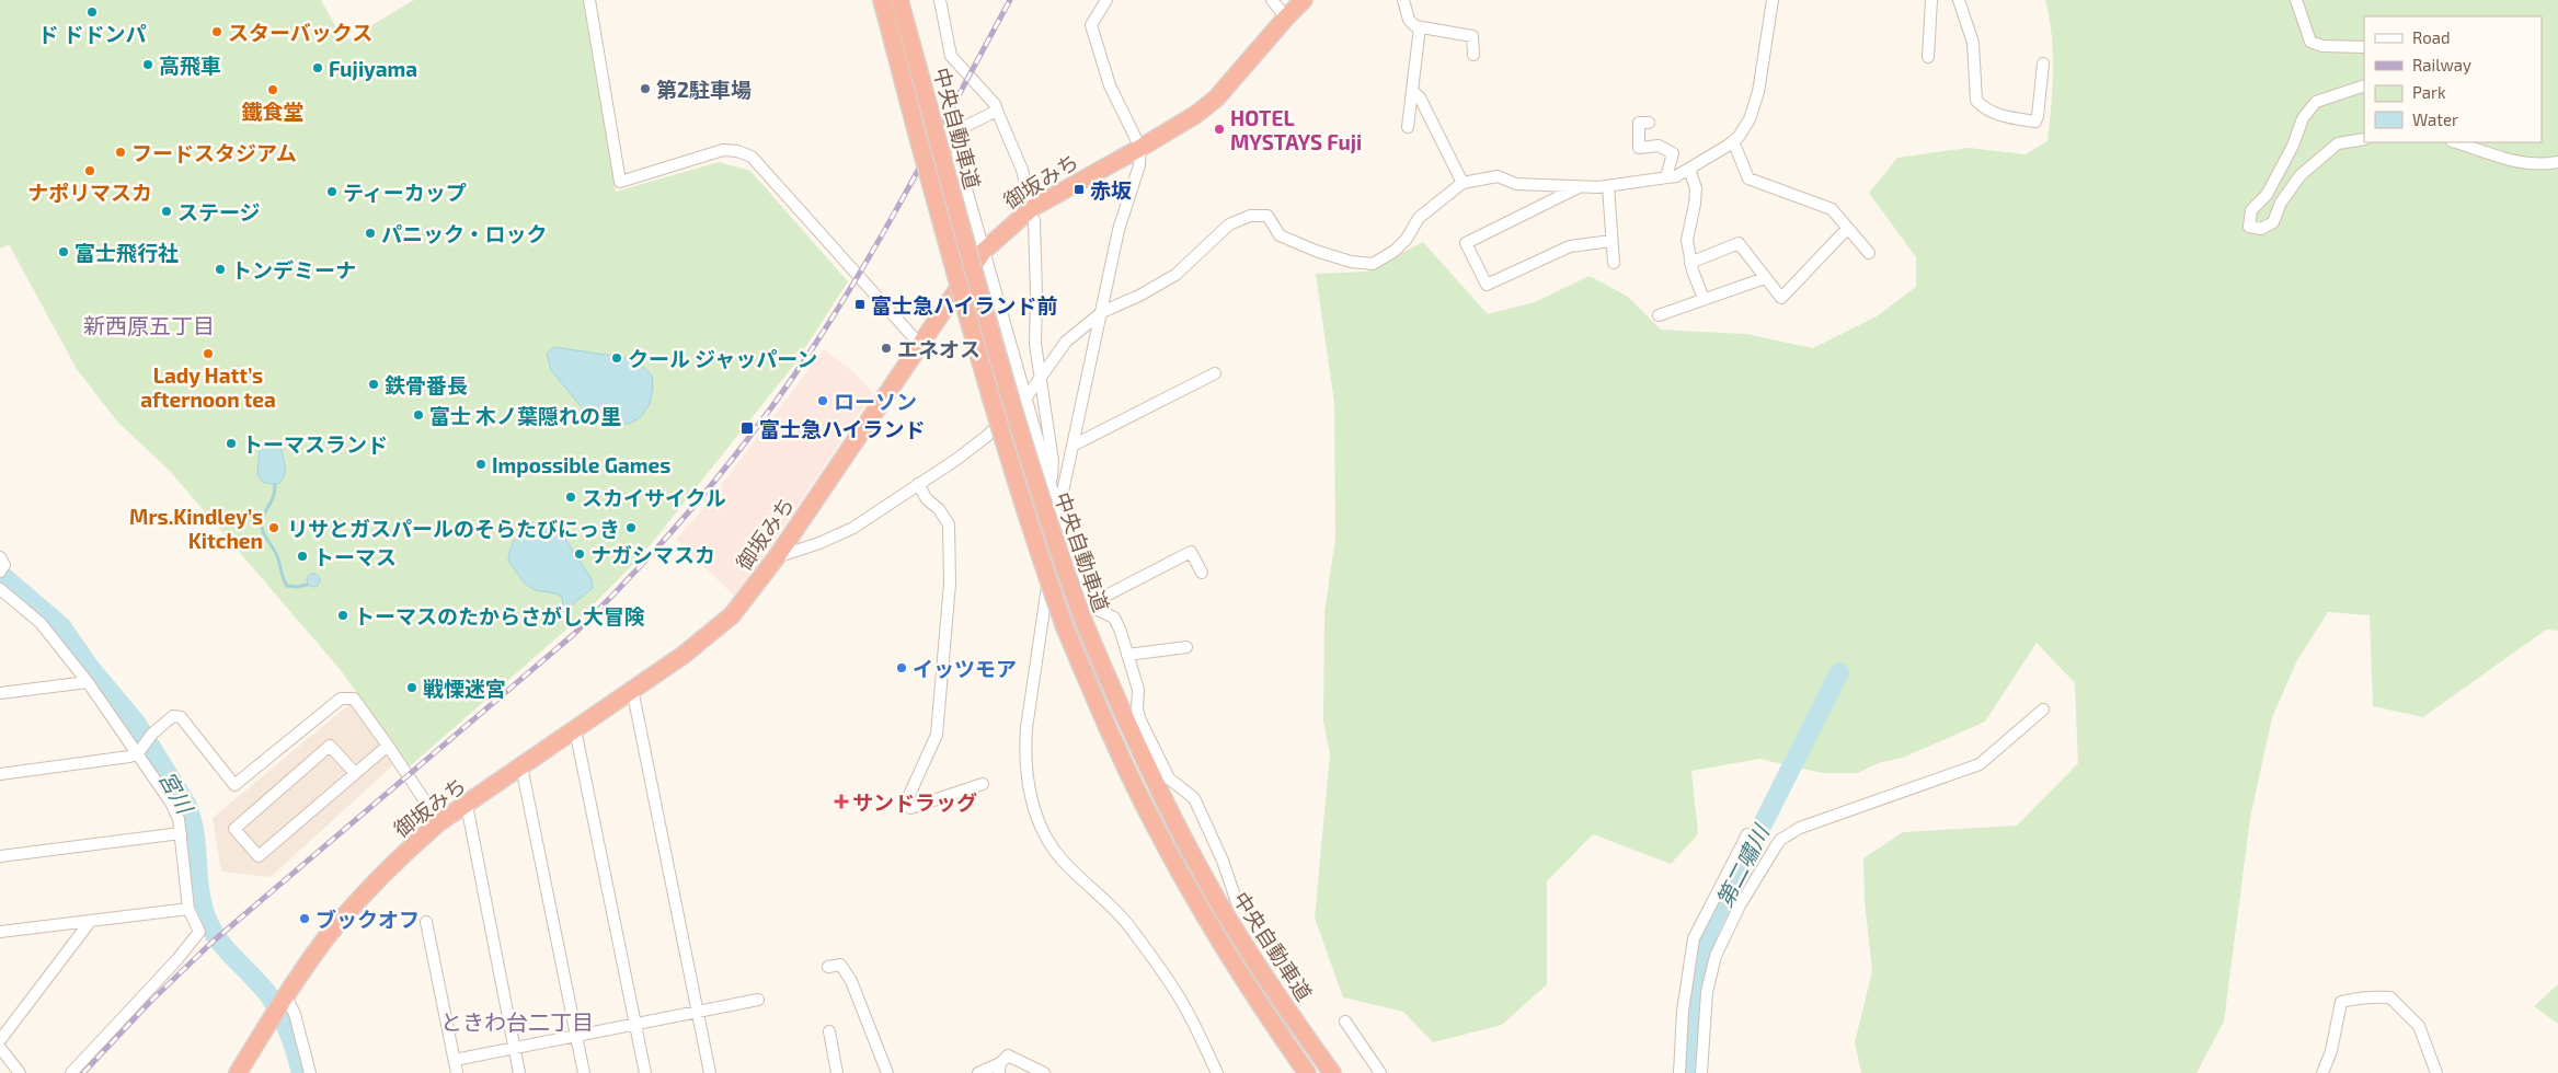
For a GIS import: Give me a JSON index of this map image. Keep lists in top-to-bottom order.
{
  "streets": {
    "highway": ["中央自動車道", "御坂みち"]
  },
  "districts": ["新西原五丁目", "ときわ台二丁目"],
  "water": ["宮川", "第二嘯川"],
  "places": {
    "other": [
      "ド ドドンパ",
      "スターバックス",
      "高飛車",
      "Fujiyama",
      "第2駐車場",
      "鐵食堂",
      "HOTEL MYSTAYS Fuji",
      "フードスタジアム",
      "ナポリマスカ",
      "ティーカップ",
      "ステージ",
      "パニック・ロック",
      "富士飛行社",
      "トンデミーナ",
      "エネオス",
      "Lady Hatt’s afternoon tea",
      "クール ジャッパーン",
      "鉄骨番長",
      "ローソン",
      "富士 木ノ葉隠れの里",
      "トーマスランド",
      "Impossible Games",
      "スカイサイクル",
      "Mrs.Kindley’s Kitchen",
      "リサとガスパールのそらたびにっき",
      "ナガシマスカ",
      "トーマス",
      "トーマスのたからさがし大冒険",
      "イッツモア",
      "戦慄迷宮",
      "ブックオフ"
    ],
    "transit": ["赤坂", "富士急ハイランド前", "富士急ハイランド"],
    "health": ["サンドラッグ"]
  },
  "legend": [
    "Road",
    "Railway",
    "Park",
    "Water"
  ]
}
